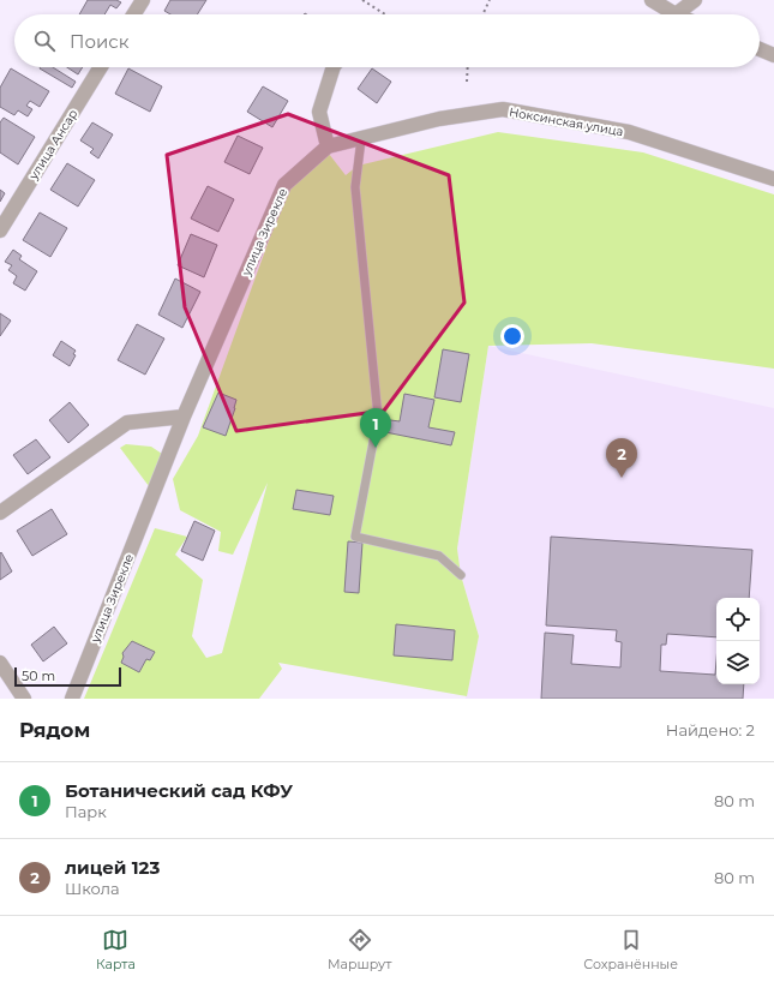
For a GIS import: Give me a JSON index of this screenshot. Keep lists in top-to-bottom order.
{
  "streets": {
    "street": ["Ноксинская улица", "улица Ансар", "улица Зирекле"]
  },
  "crossings": [
    ["Ноксинская улица", "улица Зирекле"]
  ],
  "scale_bar": "50 m",
  "page": {
    "search": "Поиск",
    "pins": ["1", "2"],
    "scale": "50 m",
    "heading": ["Рядом", "Найдено: 2"],
    "list": [
      {
        "mark": "1",
        "name": "Ботанический сад КФУ",
        "note": "Парк",
        "value": "80 m"
      },
      {
        "mark": "2",
        "name": "лицей 123",
        "note": "Школа",
        "value": "80 m"
      }
    ],
    "nav": ["Карта", "Маршрут", "Сохранённые"]
  }
}
